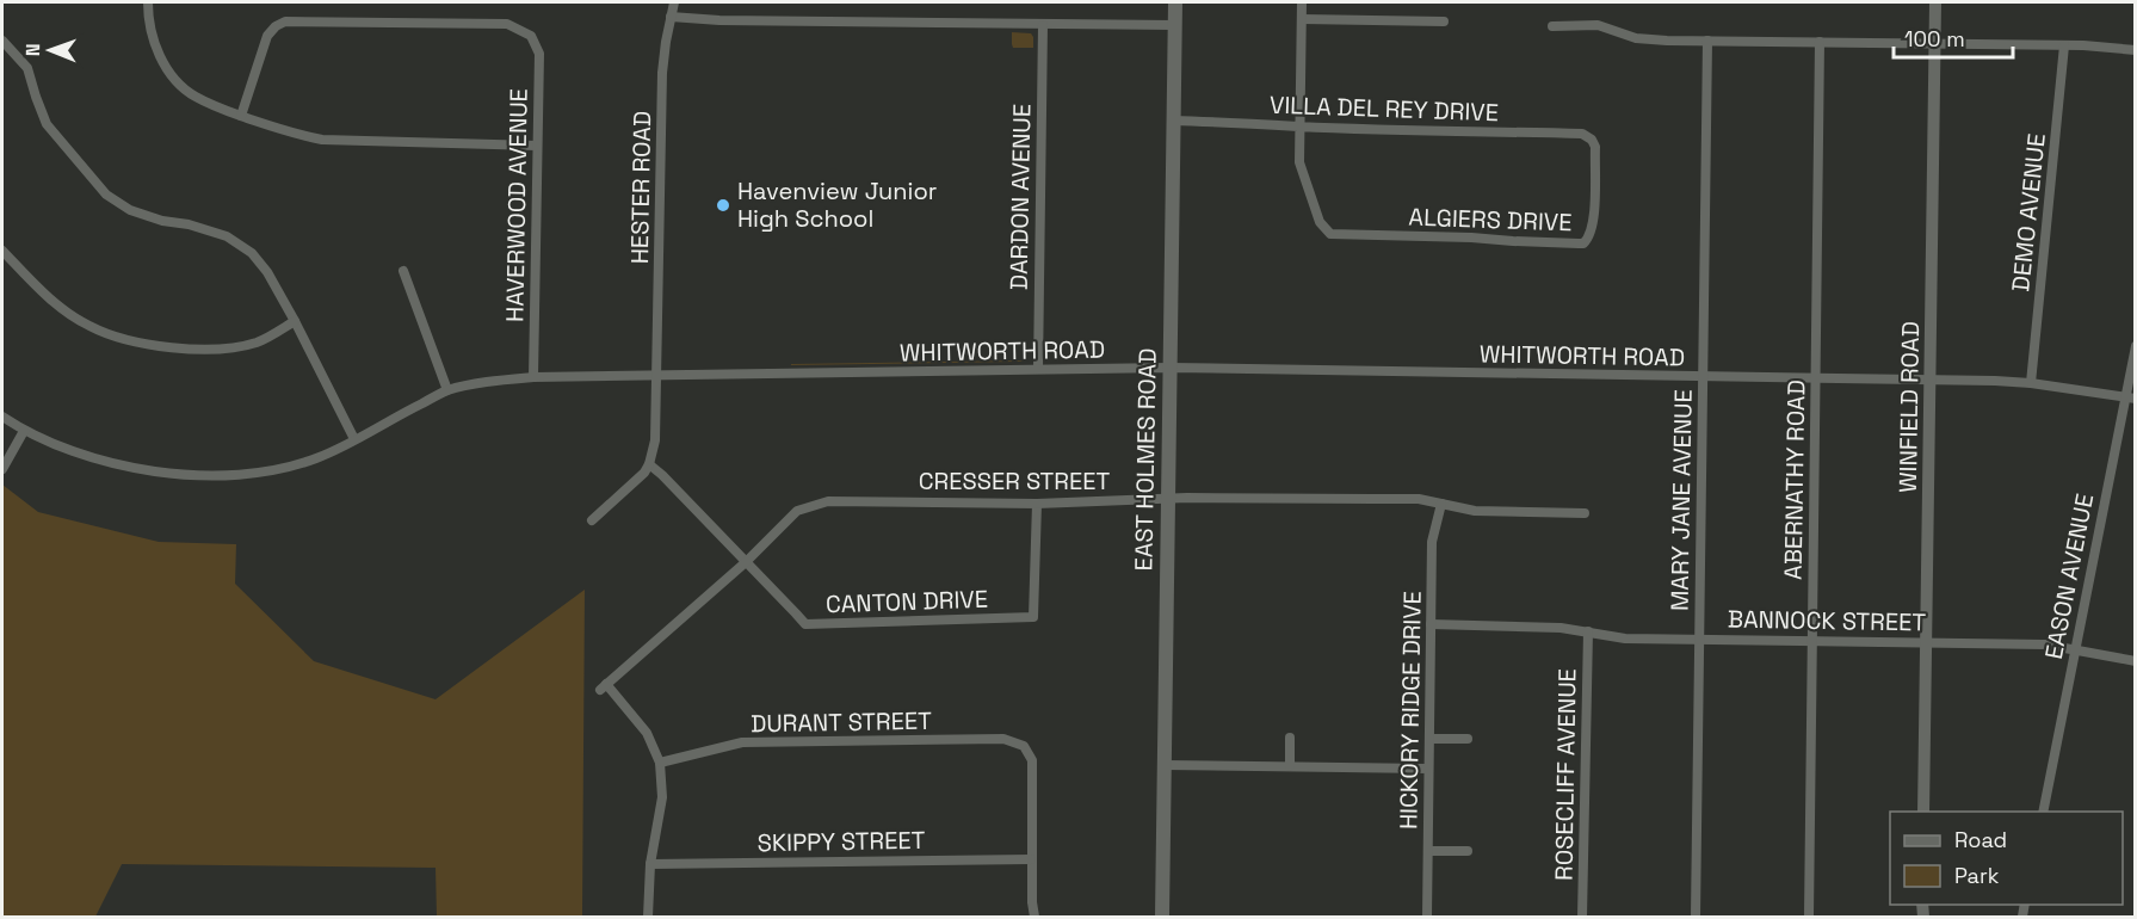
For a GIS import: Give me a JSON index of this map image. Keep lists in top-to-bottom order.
{
  "streets": {
    "main road": ["EAST HOLMES ROAD"],
    "street": [
      "VILLA DEL REY DRIVE",
      "HESTER ROAD",
      "DARDON AVENUE",
      "HAVERWOOD AVENUE",
      "DEMO AVENUE",
      "ALGIERS DRIVE",
      "WHITWORTH ROAD",
      "WINFIELD ROAD",
      "ABERNATHY ROAD",
      "CRESSER STREET",
      "MARY JANE AVENUE",
      "EASON AVENUE",
      "CANTON DRIVE",
      "BANNOCK STREET",
      "HICKORY RIDGE DRIVE",
      "DURANT STREET",
      "ROSECLIFF AVENUE",
      "SKIPPY STREET"
    ]
  },
  "crossings": [
    ["VILLA DEL REY DRIVE", "ALGIERS DRIVE"],
    ["VILLA DEL REY DRIVE", "EAST HOLMES ROAD"],
    ["HESTER ROAD", "WHITWORTH ROAD"],
    ["HESTER ROAD", "CANTON DRIVE"],
    ["DARDON AVENUE", "WHITWORTH ROAD"],
    ["HAVERWOOD AVENUE", "WHITWORTH ROAD"],
    ["DEMO AVENUE", "WHITWORTH ROAD"],
    ["WHITWORTH ROAD", "WINFIELD ROAD"],
    ["WHITWORTH ROAD", "EAST HOLMES ROAD"],
    ["WHITWORTH ROAD", "ABERNATHY ROAD"],
    ["WHITWORTH ROAD", "MARY JANE AVENUE"],
    ["WHITWORTH ROAD", "EASON AVENUE"],
    ["WINFIELD ROAD", "BANNOCK STREET"],
    ["EAST HOLMES ROAD", "CRESSER STREET"],
    ["ABERNATHY ROAD", "BANNOCK STREET"],
    ["CRESSER STREET", "CANTON DRIVE"],
    ["CRESSER STREET", "HICKORY RIDGE DRIVE"],
    ["CRESSER STREET", "DURANT STREET"],
    ["MARY JANE AVENUE", "BANNOCK STREET"],
    ["EASON AVENUE", "BANNOCK STREET"],
    ["BANNOCK STREET", "HICKORY RIDGE DRIVE"],
    ["BANNOCK STREET", "ROSECLIFF AVENUE"],
    ["DURANT STREET", "SKIPPY STREET"]
  ],
  "places": ["Havenview Junior High School"],
  "legend": ["Road", "Park"],
  "scale_bar": "100 m",
  "north": "left"
}
